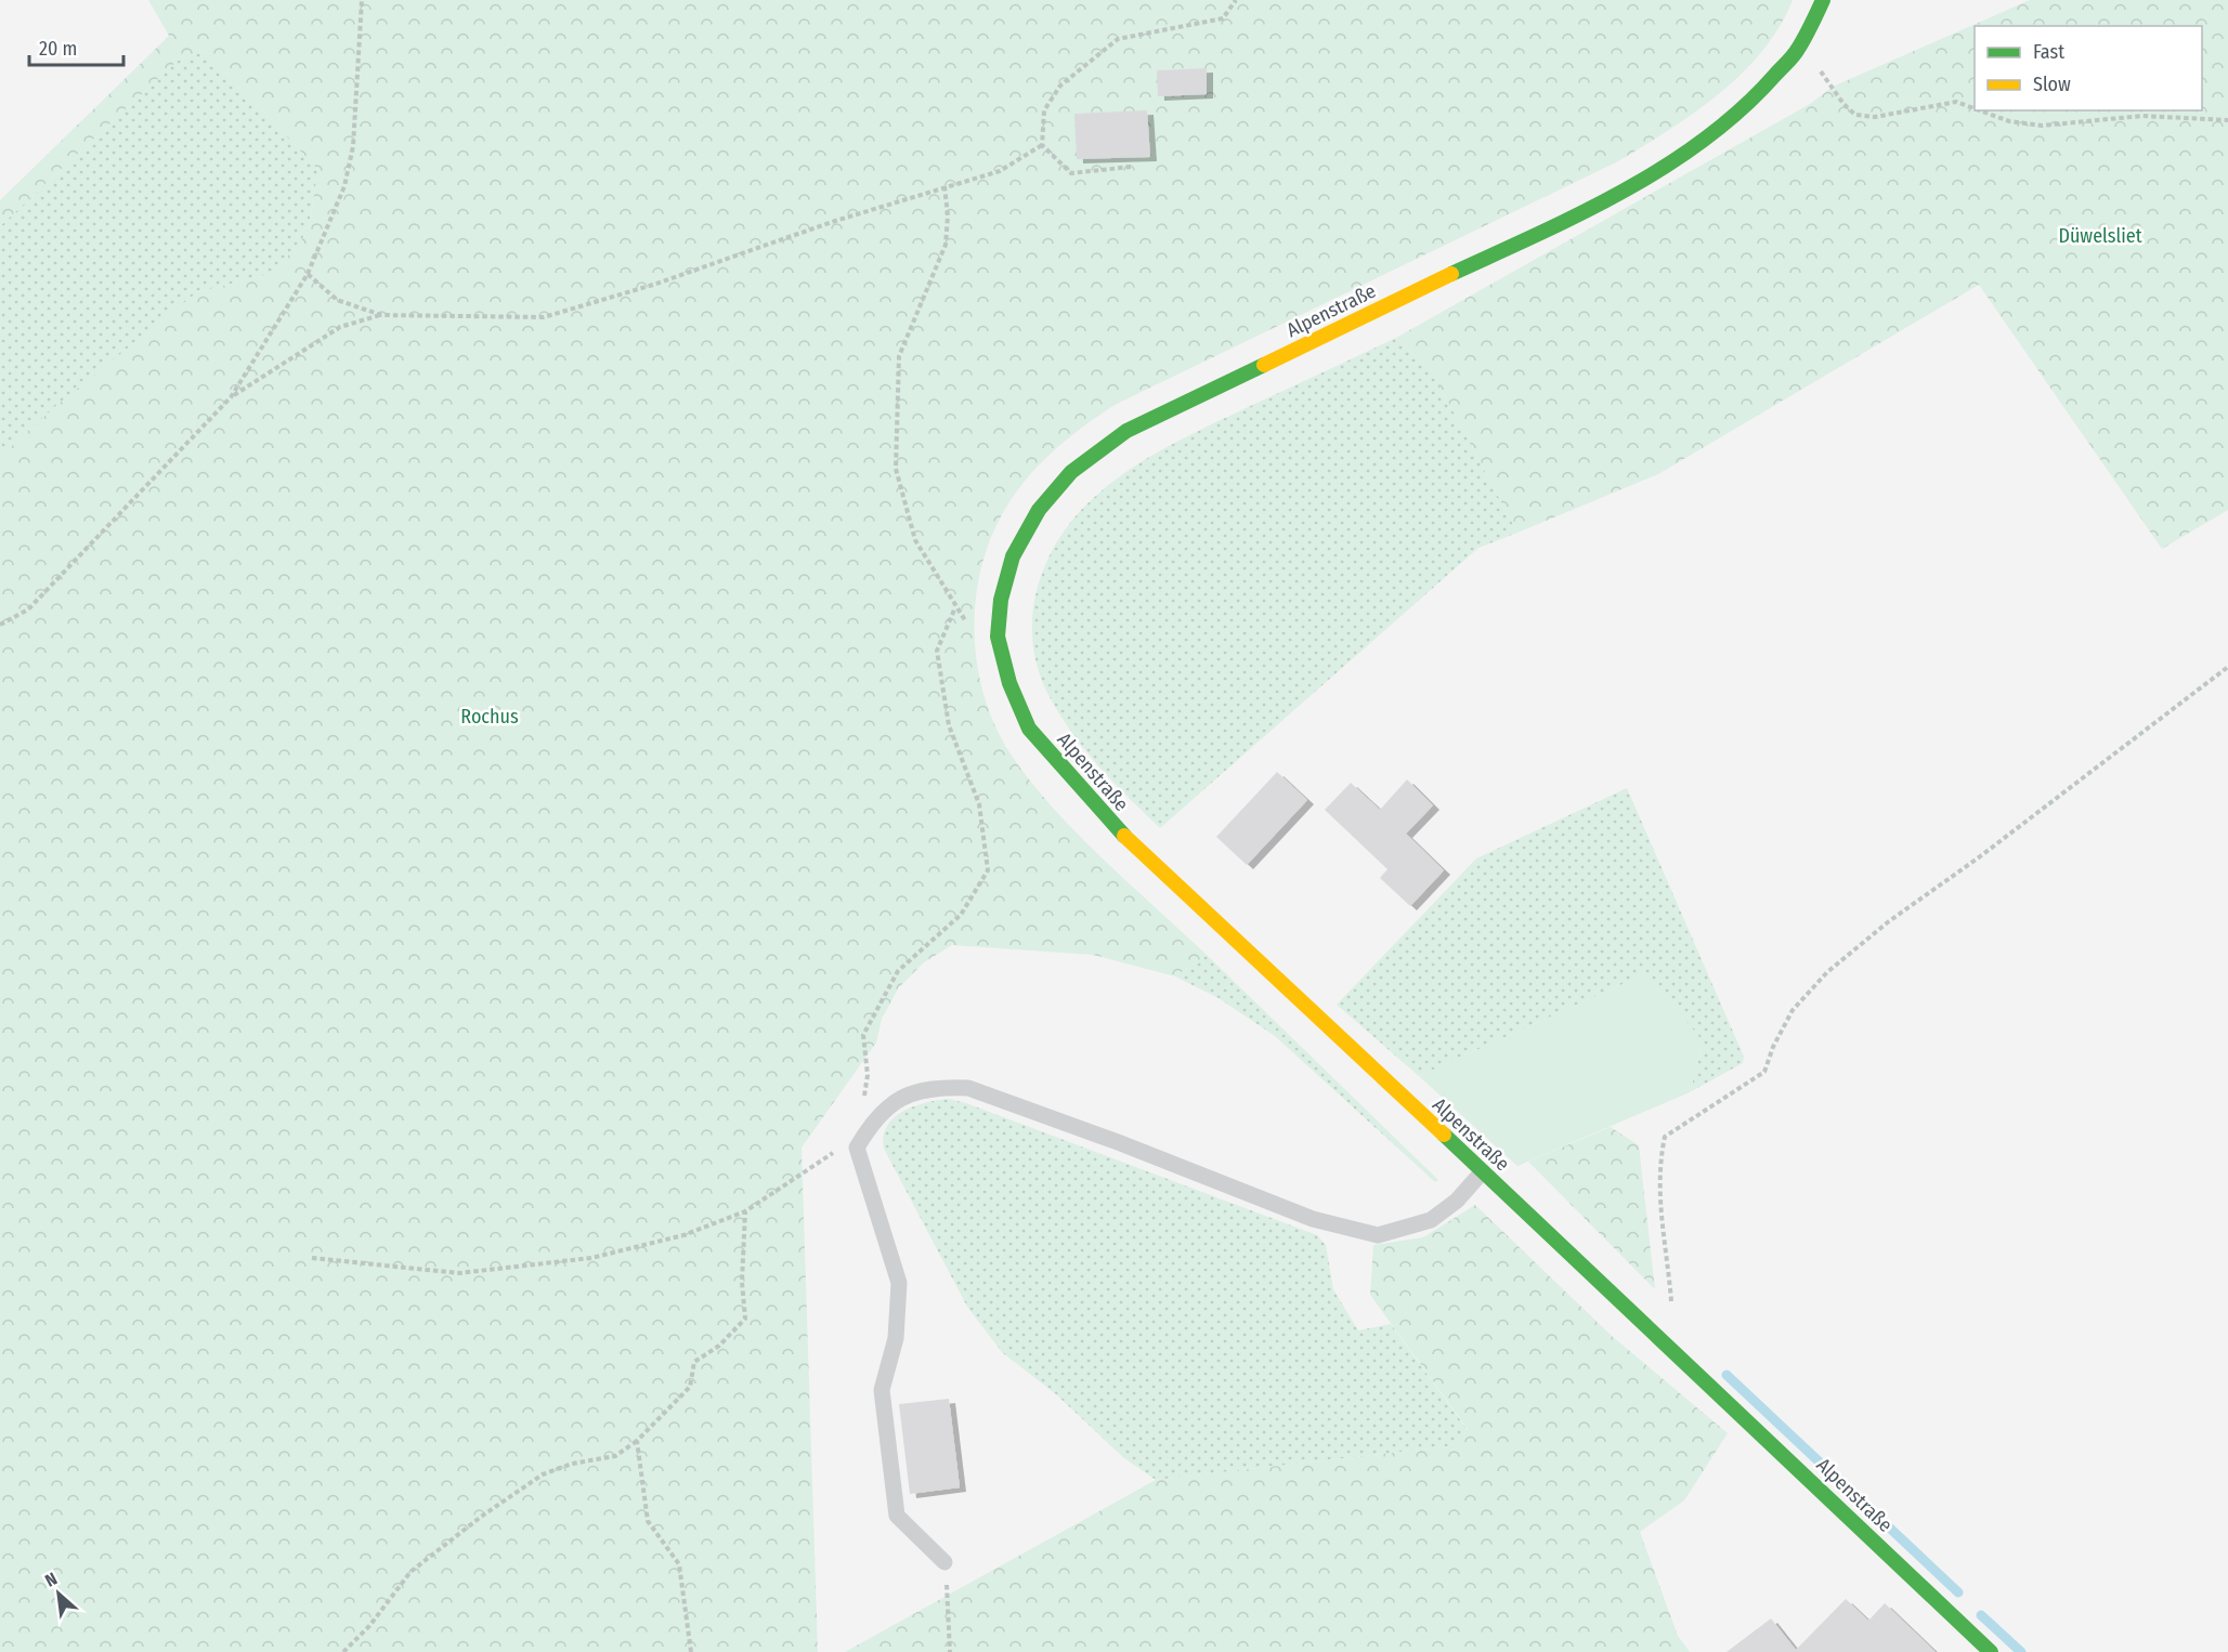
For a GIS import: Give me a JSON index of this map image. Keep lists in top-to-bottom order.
{
  "streets": {
    "street": ["Alpenstraße"]
  },
  "parks": ["Düwelsliet", "Rochus"],
  "legend": ["Fast", "Slow"],
  "scale_bar": "20 m",
  "north": "top left"
}
